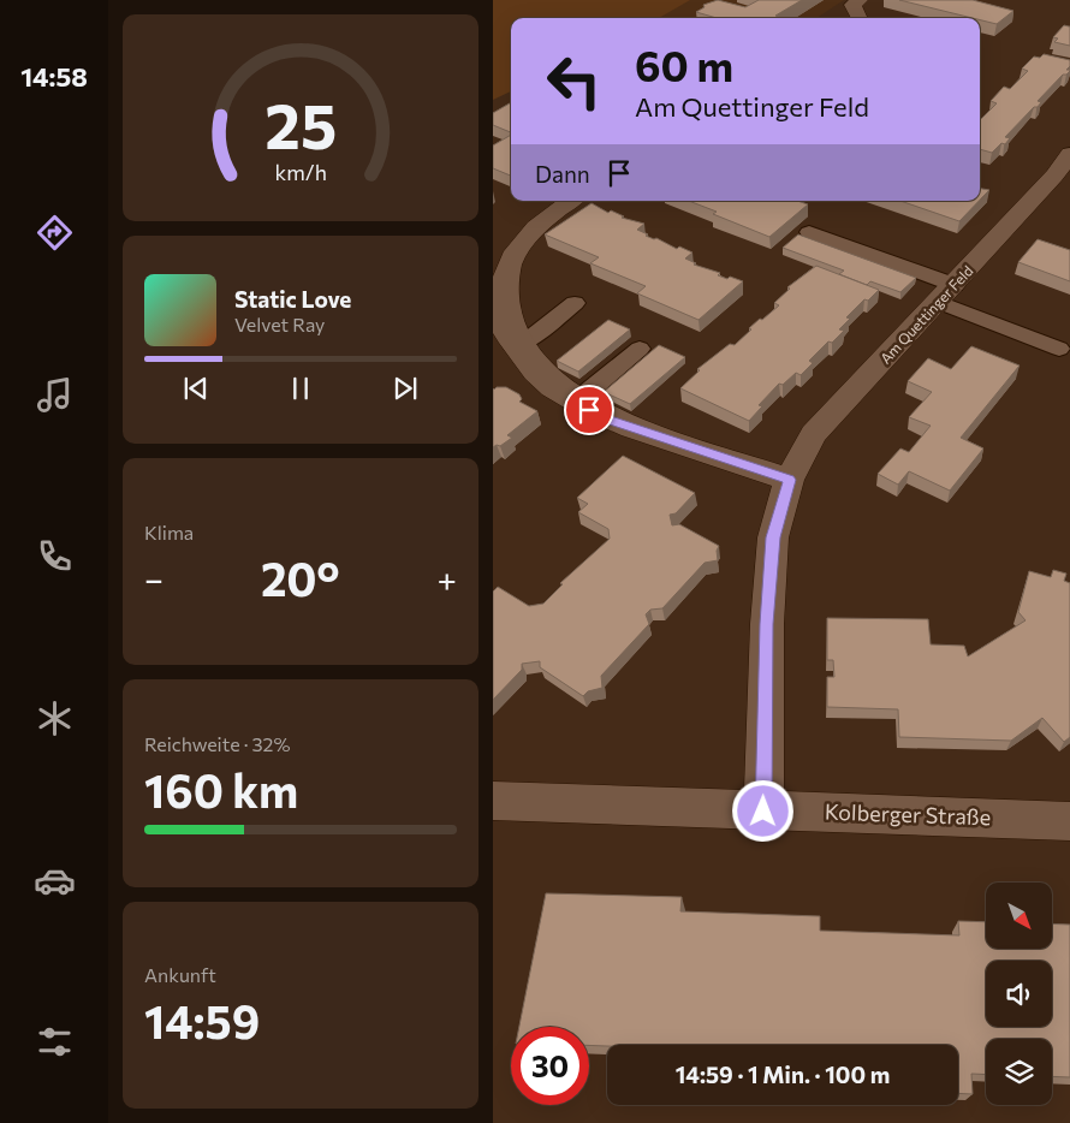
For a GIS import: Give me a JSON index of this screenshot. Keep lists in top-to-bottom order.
{
  "streets": {
    "street": ["Am Quettinger Feld", "Kolberger Straße"]
  },
  "crossings": [
    ["Am Quettinger Feld", "Kolberger Straße"]
  ],
  "north": "bottom right",
  "page": {
    "tabs": "14:58",
    "turn": ["60 m", "Am Quettinger Feld"],
    "then": "Dann",
    "song": ["Static Love", "Velvet Ray"],
    "tile": [
      "Klima",
      ["Reichweite · 32%", "160 km"],
      ["Ankunft", "14:59"]
    ],
    "heat": ["−", "20°", "+"],
    "limit": "30",
    "trip": "14:59 · 1 Min. · 100 m",
    "gauge": ["25", "km/h"]
  }
}
